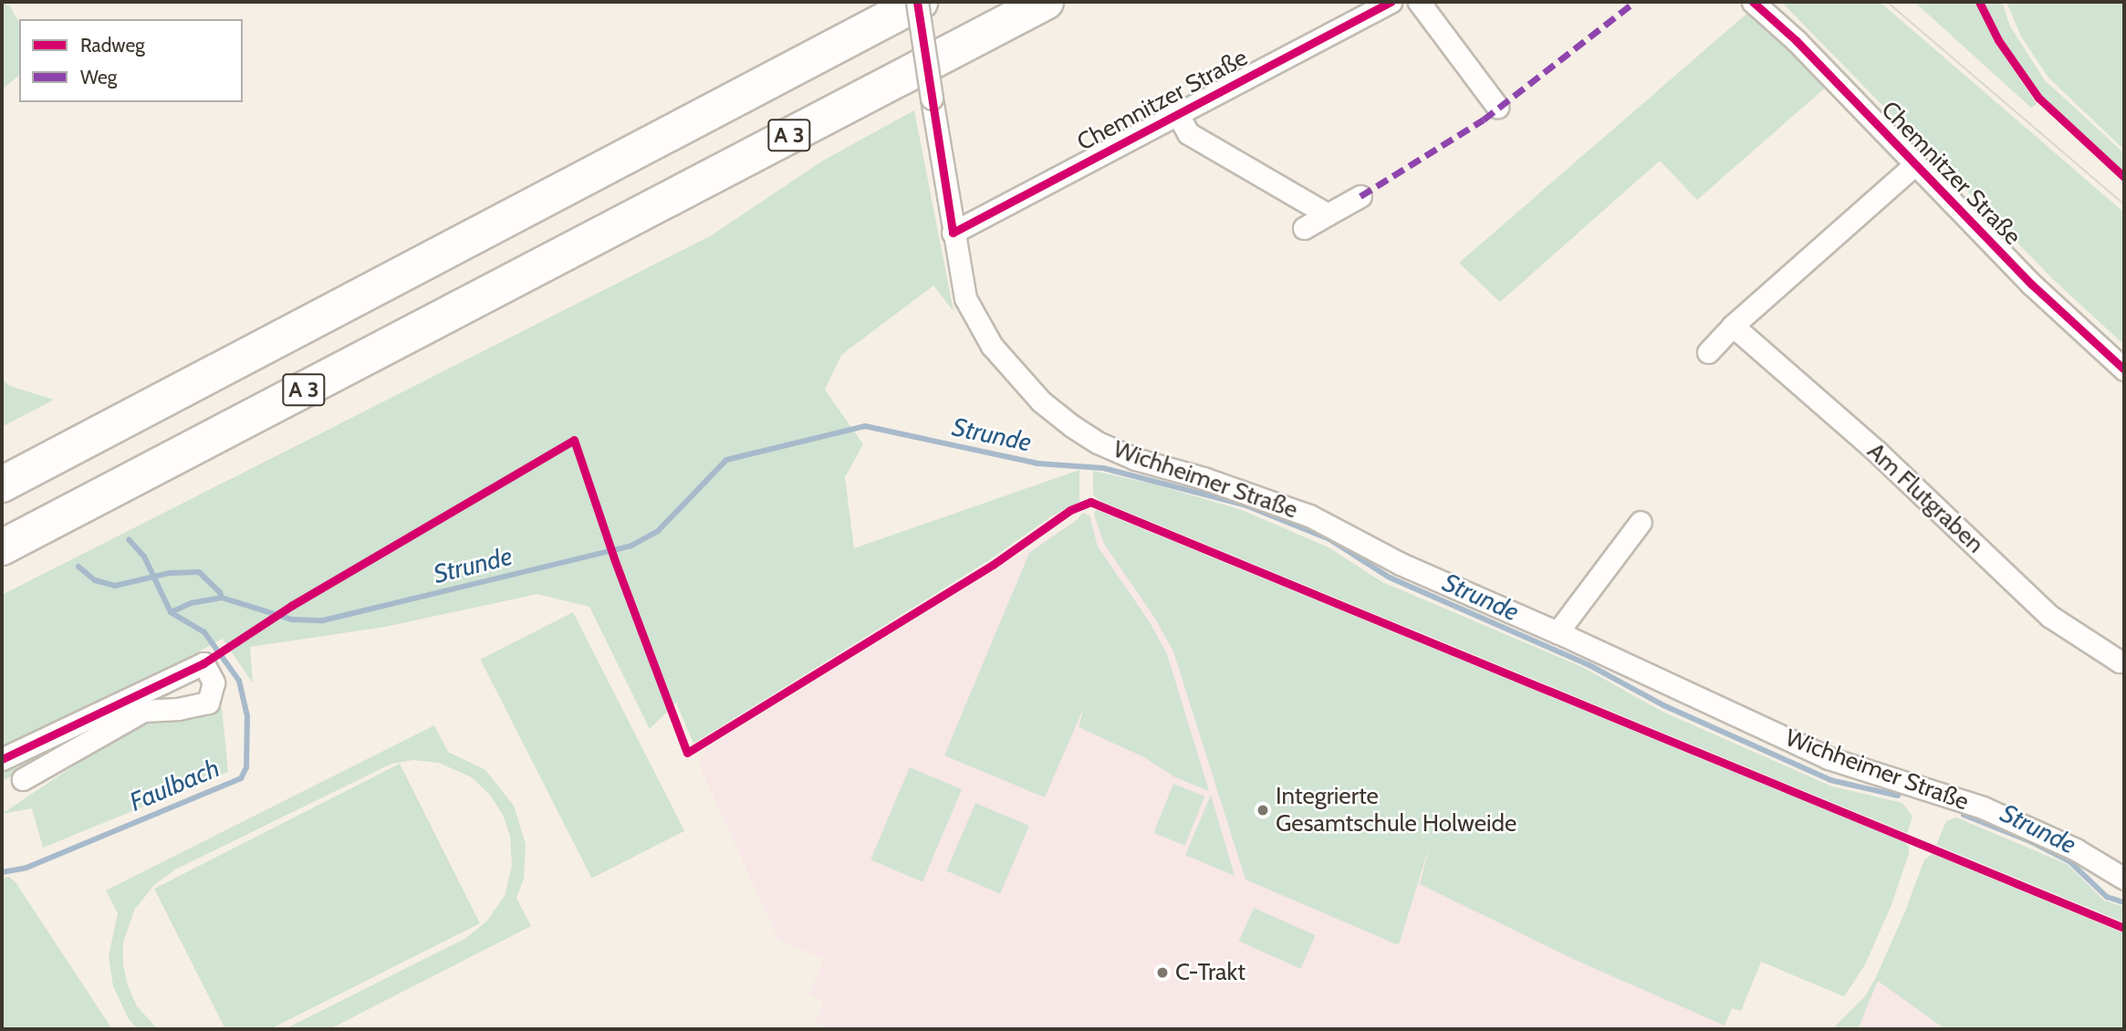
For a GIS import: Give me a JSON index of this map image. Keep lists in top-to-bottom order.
{
  "streets": {
    "highway": ["A 3"],
    "street": ["Chemnitzer Straße", "Wichheimer Straße", "Am Flutgraben"]
  },
  "crossings": [
    ["Chemnitzer Straße", "Wichheimer Straße"],
    ["A 3", "Wichheimer Straße"]
  ],
  "water": ["Strunde", "Faulbach"],
  "places": ["Integrierte Gesamtschule Holweide", "C-Trakt"],
  "legend": ["Radweg", "Weg"]
}
